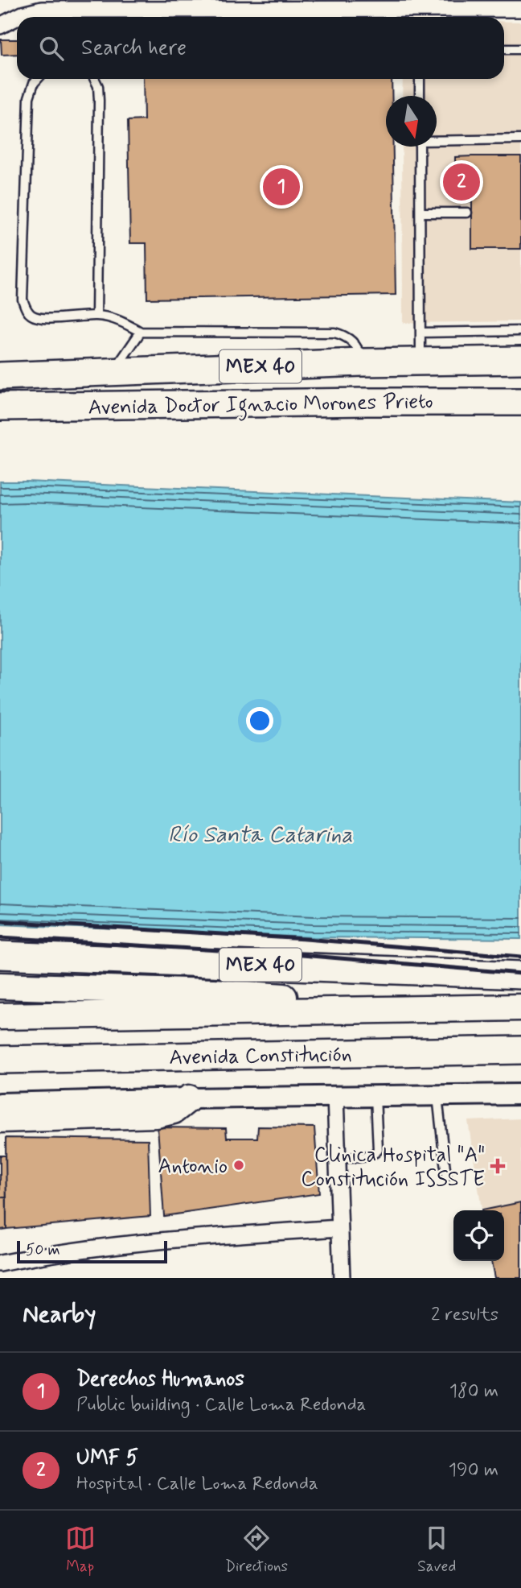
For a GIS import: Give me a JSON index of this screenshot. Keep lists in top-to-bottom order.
{
  "streets": {
    "highway": ["MEX 40", "Avenida Doctor Ignacio Morones Prieto", "Avenida Constitución"]
  },
  "water": ["Río Santa Catarina"],
  "places": {
    "other": ["Antonio"],
    "health": ["Clinica Hospital \"A\" Constitución ISSSTE"]
  },
  "scale_bar": "50 m",
  "north": "bottom",
  "page": {
    "search": "Search here",
    "pins": ["2", "1"],
    "scale": "50 m",
    "heading": ["Nearby", "2 results"],
    "list": [
      {
        "mark": "1",
        "name": "Derechos Humanos",
        "note": "Public building · Calle Loma Redonda",
        "value": "180 m"
      },
      {
        "mark": "2",
        "name": "UMF 5",
        "note": "Hospital · Calle Loma Redonda",
        "value": "190 m"
      }
    ],
    "nav": ["Map", "Directions", "Saved"]
  }
}
